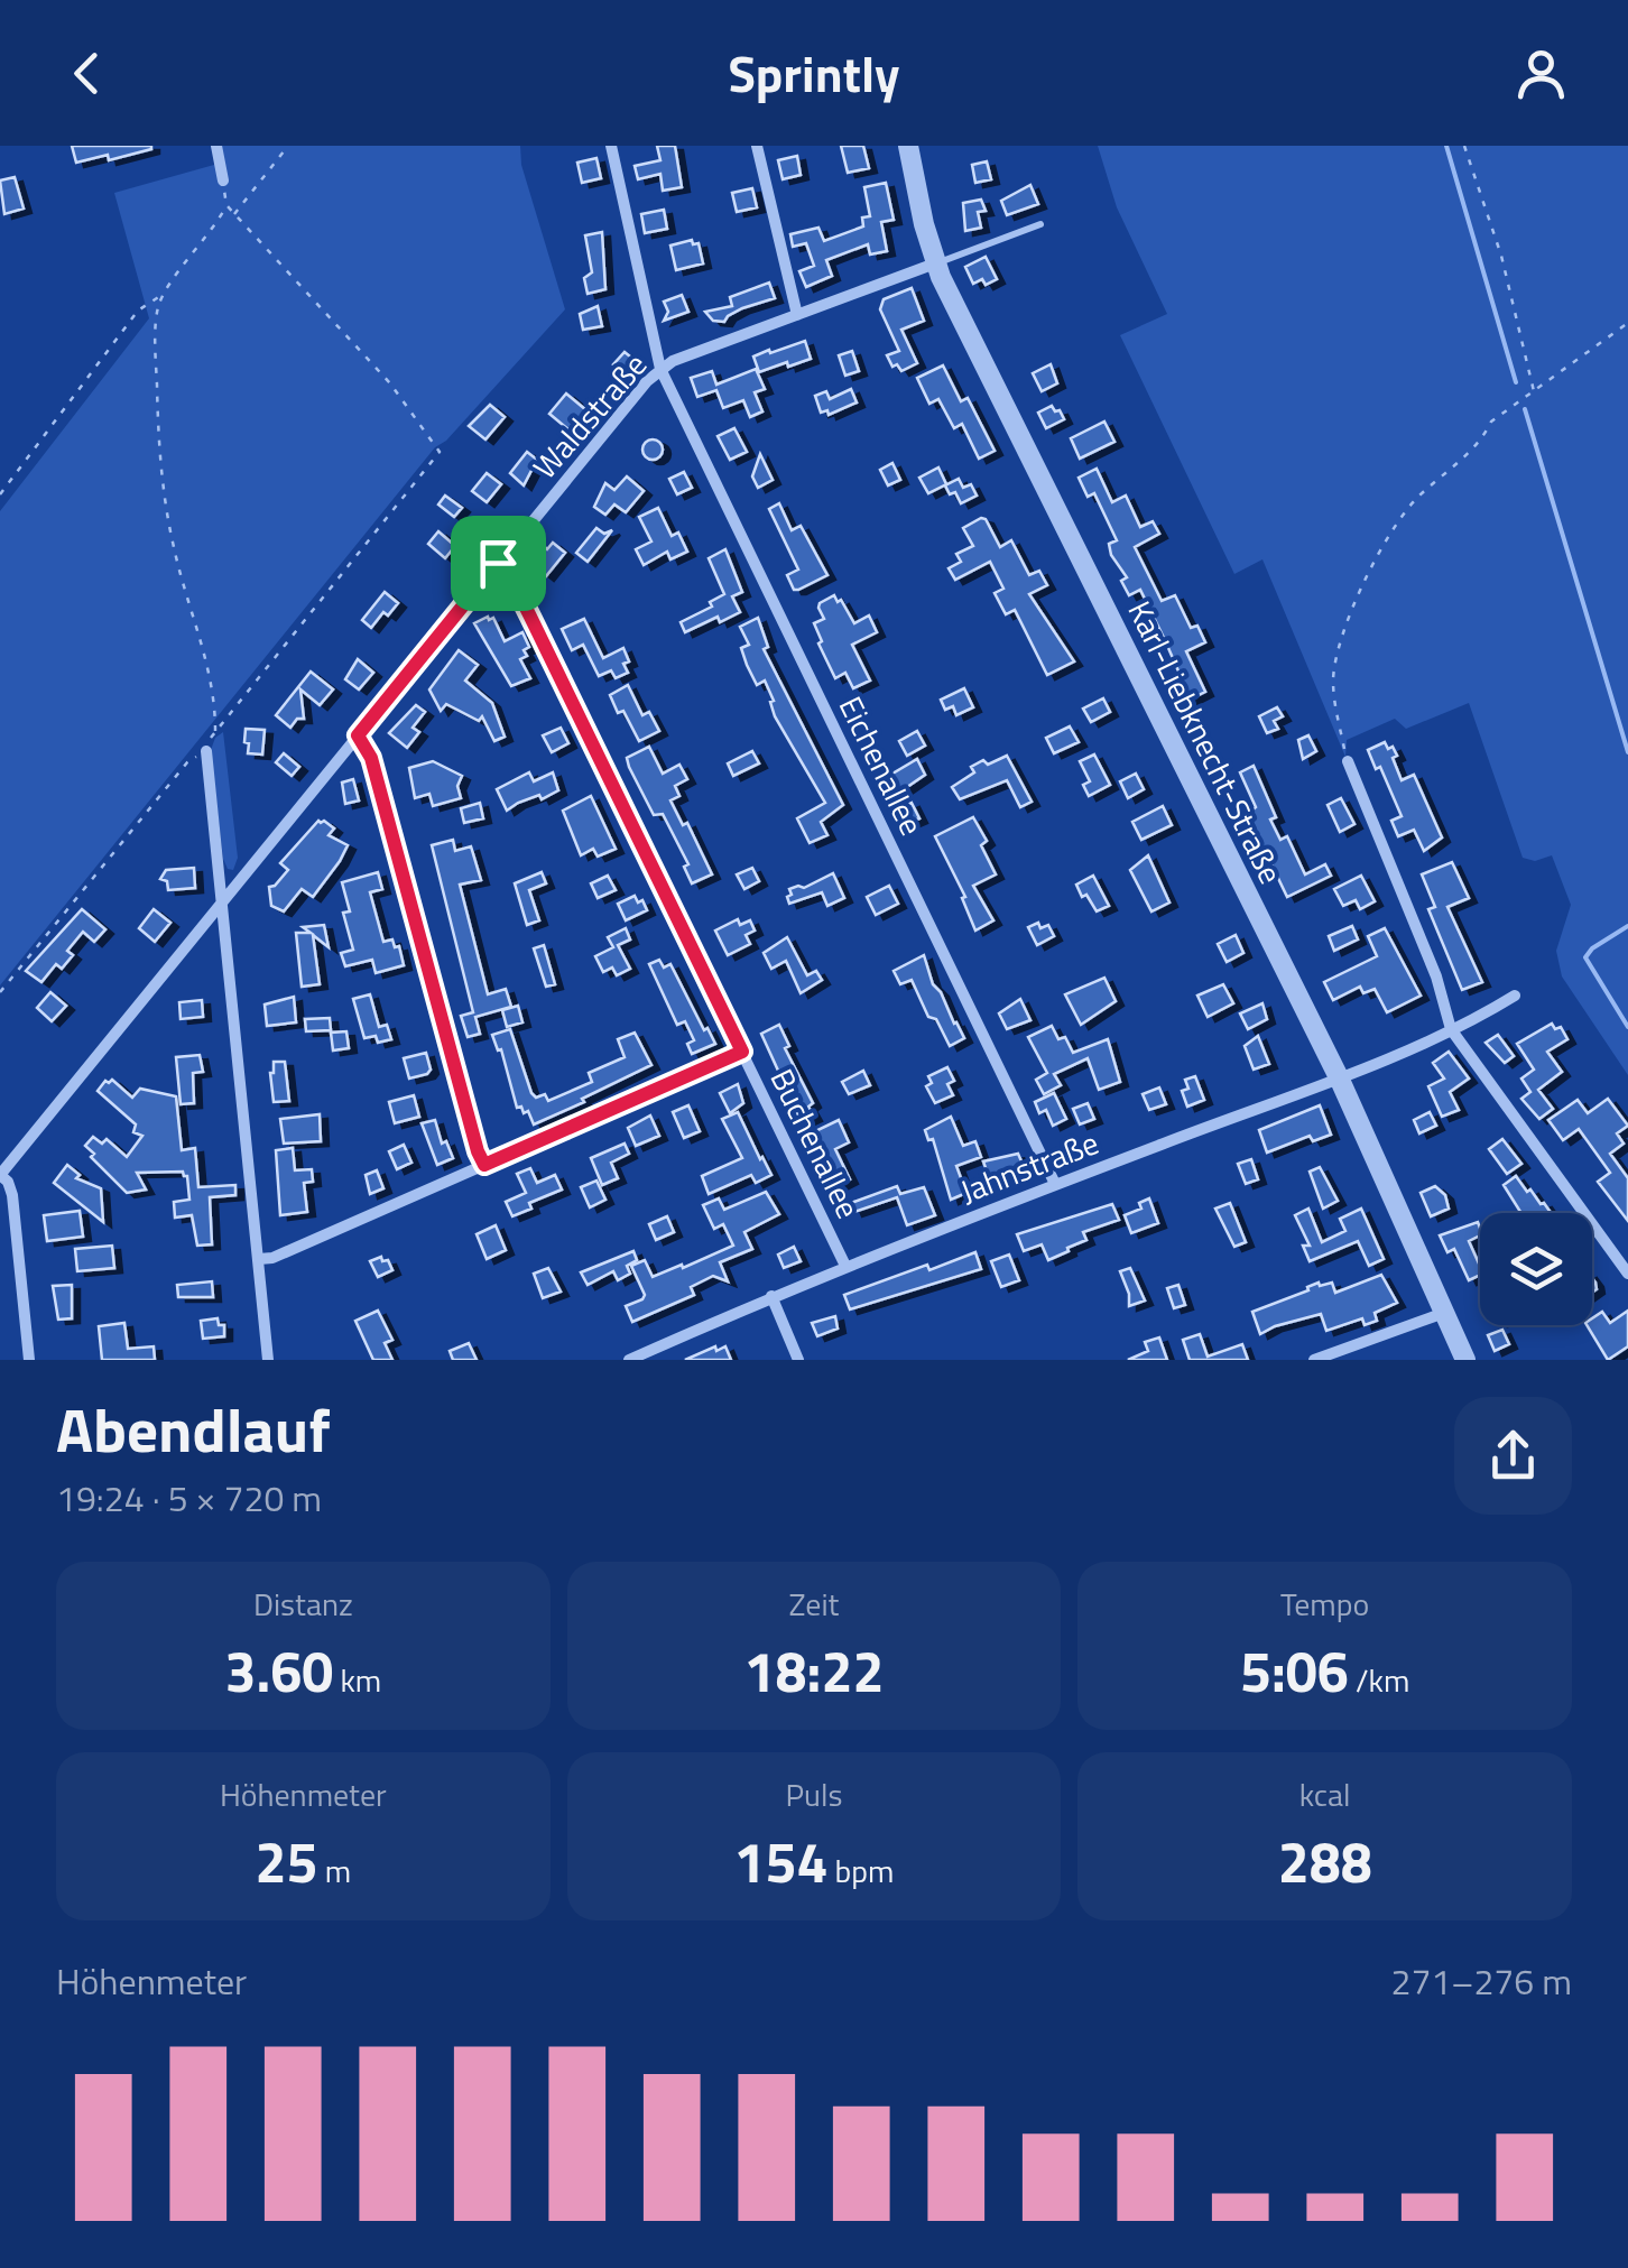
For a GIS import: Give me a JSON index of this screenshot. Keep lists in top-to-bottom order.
{
  "streets": {
    "street": [
      "Waldstraße",
      "Karl-Liebknecht-Straße",
      "Eichenallee",
      "Buchenallee",
      "Jahnstraße"
    ]
  },
  "crossings": [
    ["Waldstraße", "Karl-Liebknecht-Straße"],
    ["Waldstraße", "Eichenallee"],
    ["Waldstraße", "Buchenallee"],
    ["Karl-Liebknecht-Straße", "Jahnstraße"],
    ["Eichenallee", "Jahnstraße"],
    ["Buchenallee", "Jahnstraße"]
  ],
  "page": {
    "header": "Sprintly",
    "heading": ["Abendlauf", "19:24 · 5 × 720 m"],
    "stats": [
      ["Distanz", "3.60 km"],
      ["Zeit", "18:22"],
      ["Tempo", "5:06 /km"],
      ["Höhenmeter", "25 m"],
      ["Puls", "154 bpm"],
      ["kcal", "288"]
    ],
    "chart": ["Höhenmeter", "271–276 m"]
  }
}
